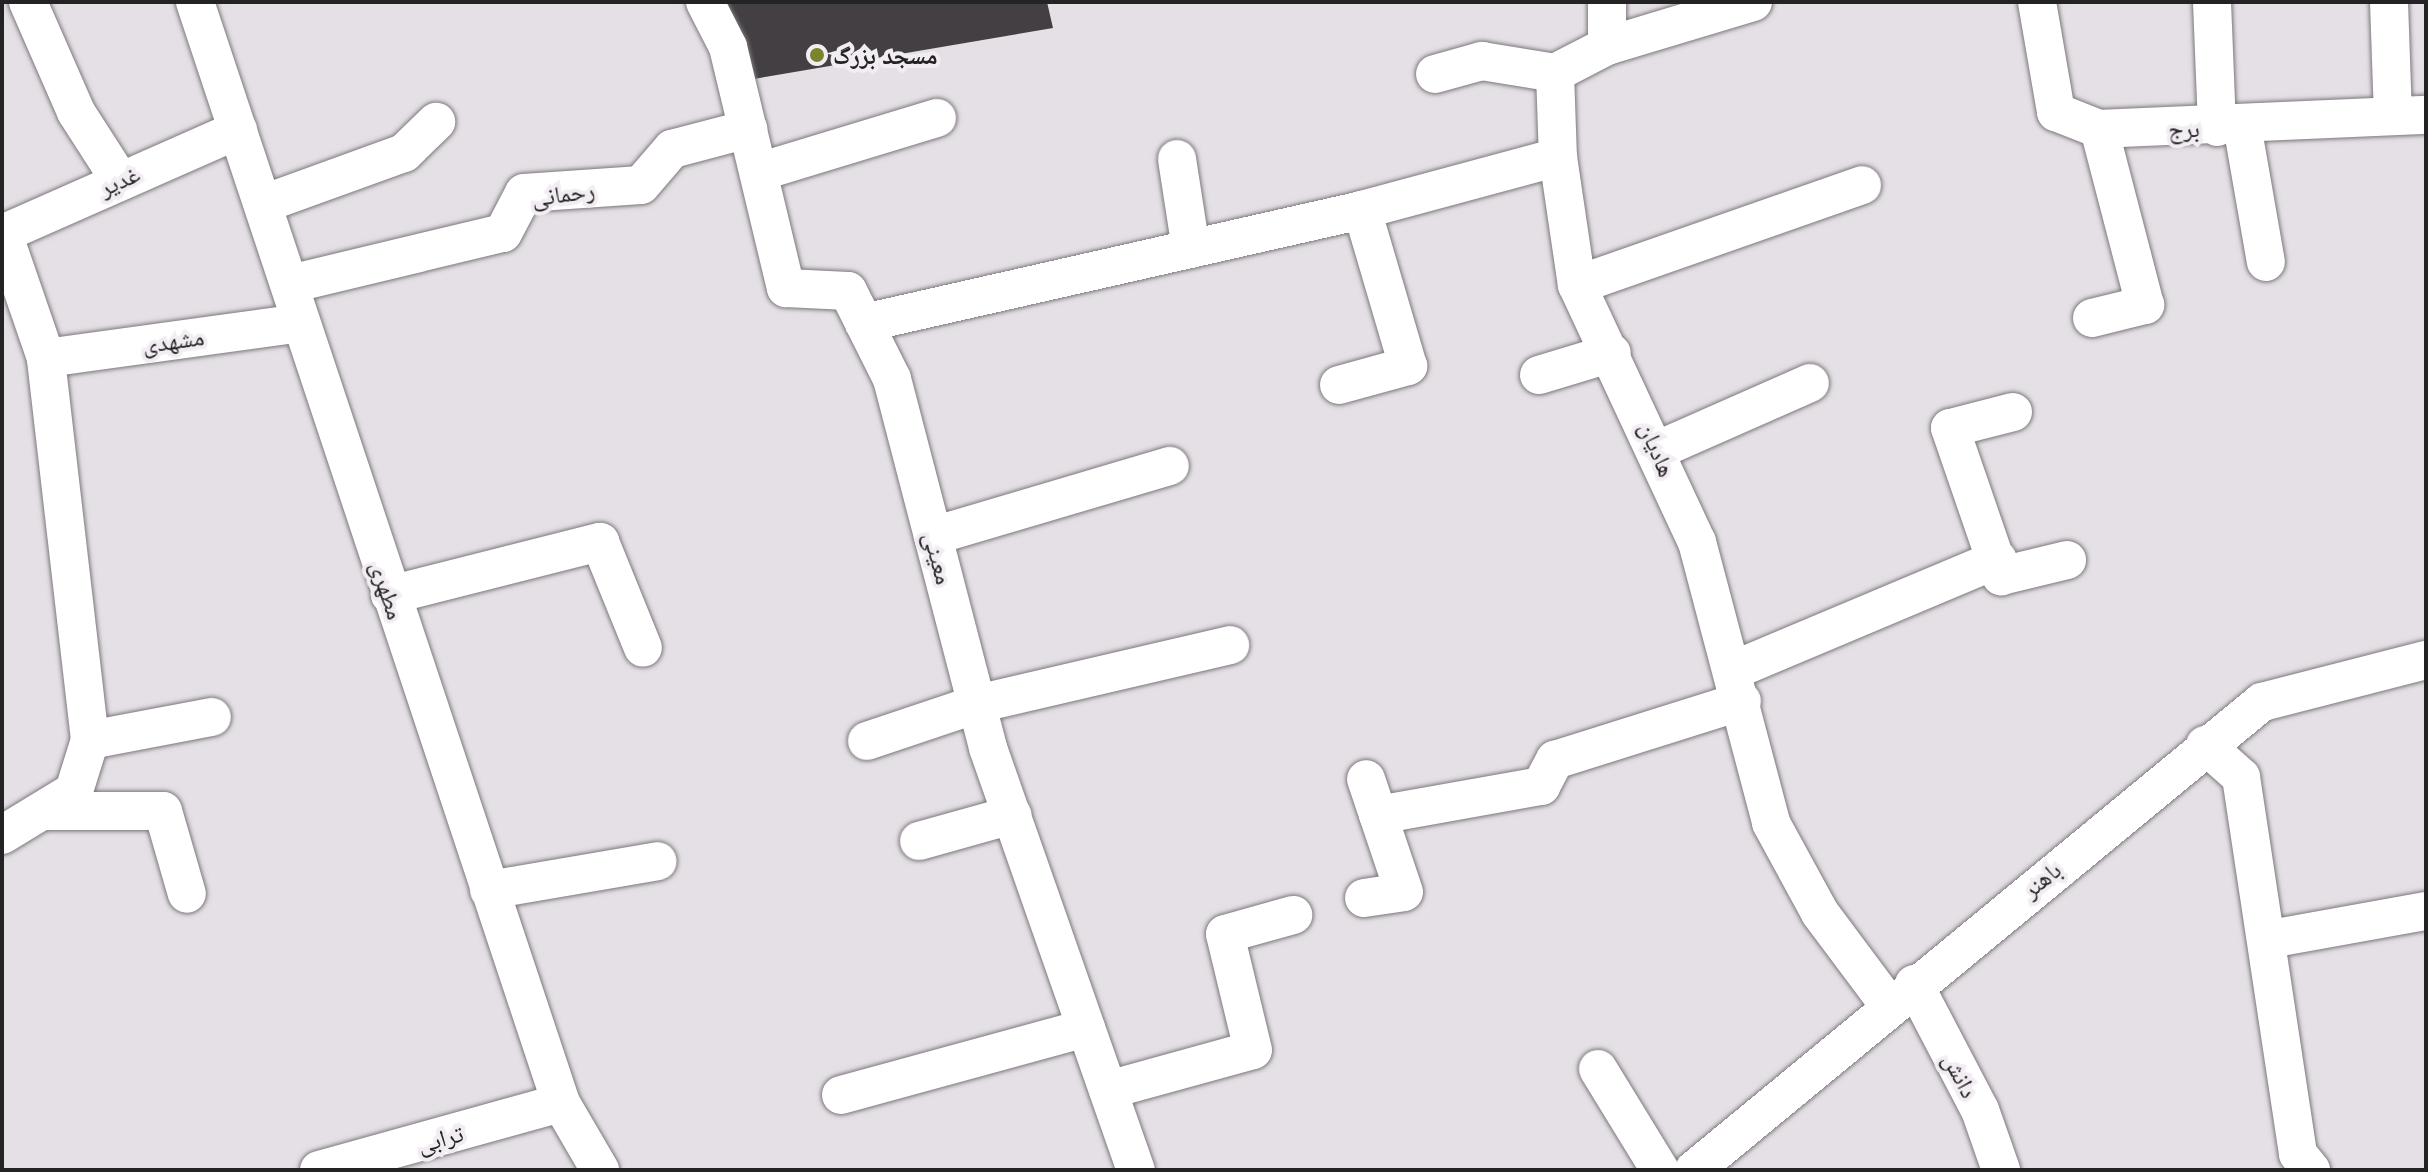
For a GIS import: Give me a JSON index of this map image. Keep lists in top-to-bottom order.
{
  "streets": {
    "street": [
      "برج",
      "غدیر",
      "رحمانی",
      "مشهدی",
      "هادیان",
      "معینی",
      "مطهری",
      "باهنر",
      "دانش",
      "ترابی"
    ]
  },
  "crossings": [
    ["غدیر", "مطهری"],
    ["رحمانی", "معینی"],
    ["رحمانی", "مطهری"],
    ["مشهدی", "مطهری"],
    ["هادیان", "باهنر"],
    ["هادیان", "دانش"],
    ["مطهری", "ترابی"],
    ["باهنر", "دانش"]
  ],
  "places": ["مسجد بزرگ"]
}
